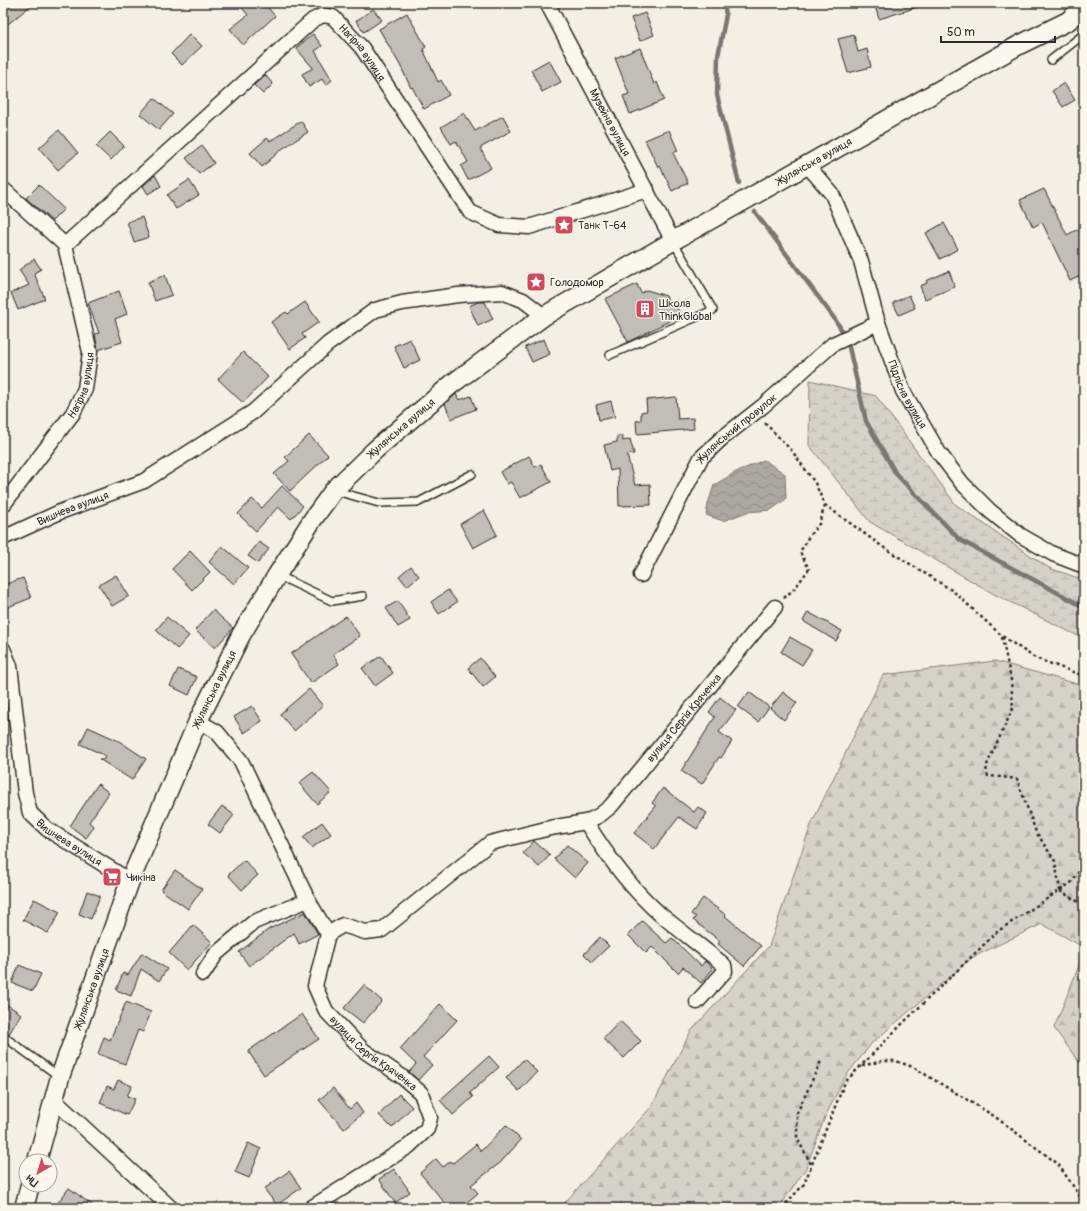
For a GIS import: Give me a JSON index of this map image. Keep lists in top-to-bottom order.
{
  "streets": {
    "street": [
      "Нагірна вулиця",
      "Музейна вулиця",
      "Жулянська вулиця",
      "Підлісна вулиця",
      "Жулянський провулок",
      "Вишнева вулиця",
      "вулиця Сергія Кряченка"
    ]
  },
  "crossings": [
    ["Нагірна вулиця", "Музейна вулиця"],
    ["Музейна вулиця", "Жулянська вулиця"],
    ["Жулянська вулиця", "Підлісна вулиця"],
    ["Жулянська вулиця", "Вишнева вулиця"],
    ["Підлісна вулиця", "Жулянський провулок"]
  ],
  "places": {
    "place": ["Танк Т-64", "Голодомор"],
    "building": ["Школа ThinkGlobal"],
    "supermarket": ["Чикіна"]
  },
  "scale_bar": "50 m",
  "north": "bottom left"
}
